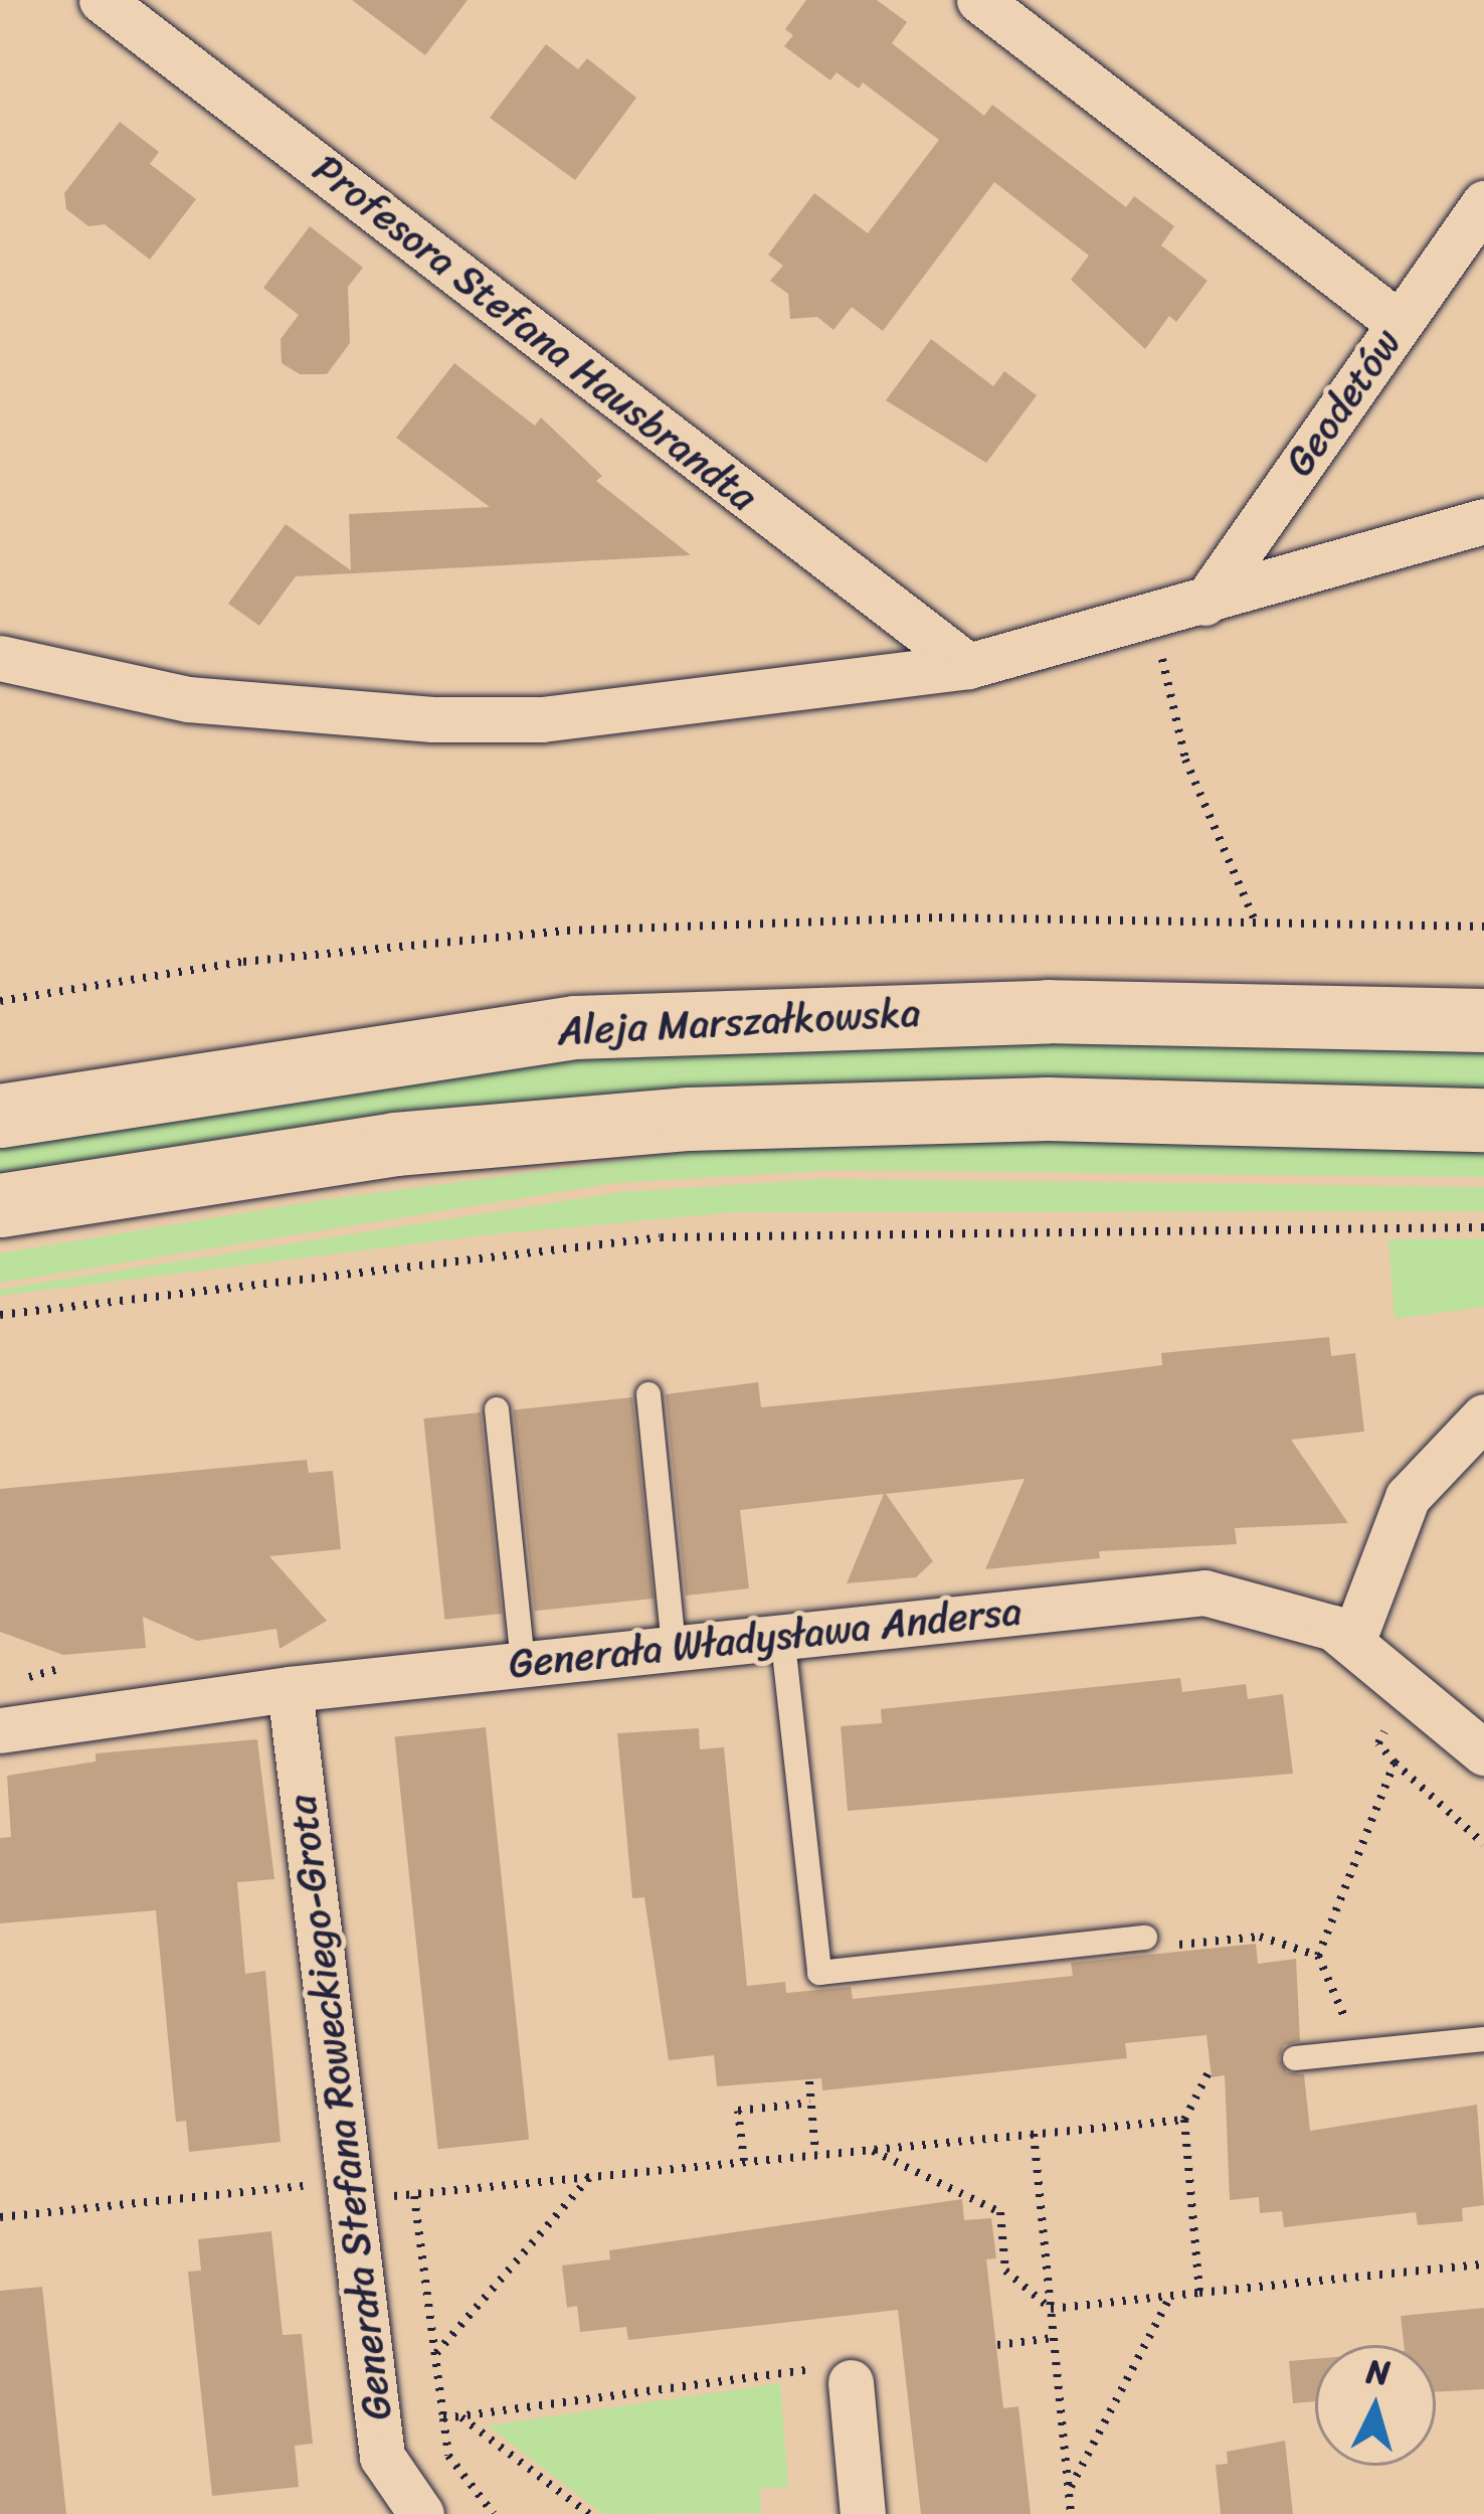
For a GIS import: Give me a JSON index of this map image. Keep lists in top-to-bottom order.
{
  "streets": {
    "main road": ["Aleja Marszałkowska"],
    "street": [
      "Profesora Stefana Hausbrandta",
      "Geodetów",
      "Generała Władysława Andersa",
      "Generała Stefana Roweckiego-Grota"
    ]
  },
  "crossings": [
    ["Generała Władysława Andersa", "Generała Stefana Roweckiego-Grota"]
  ],
  "north": "top"
}
